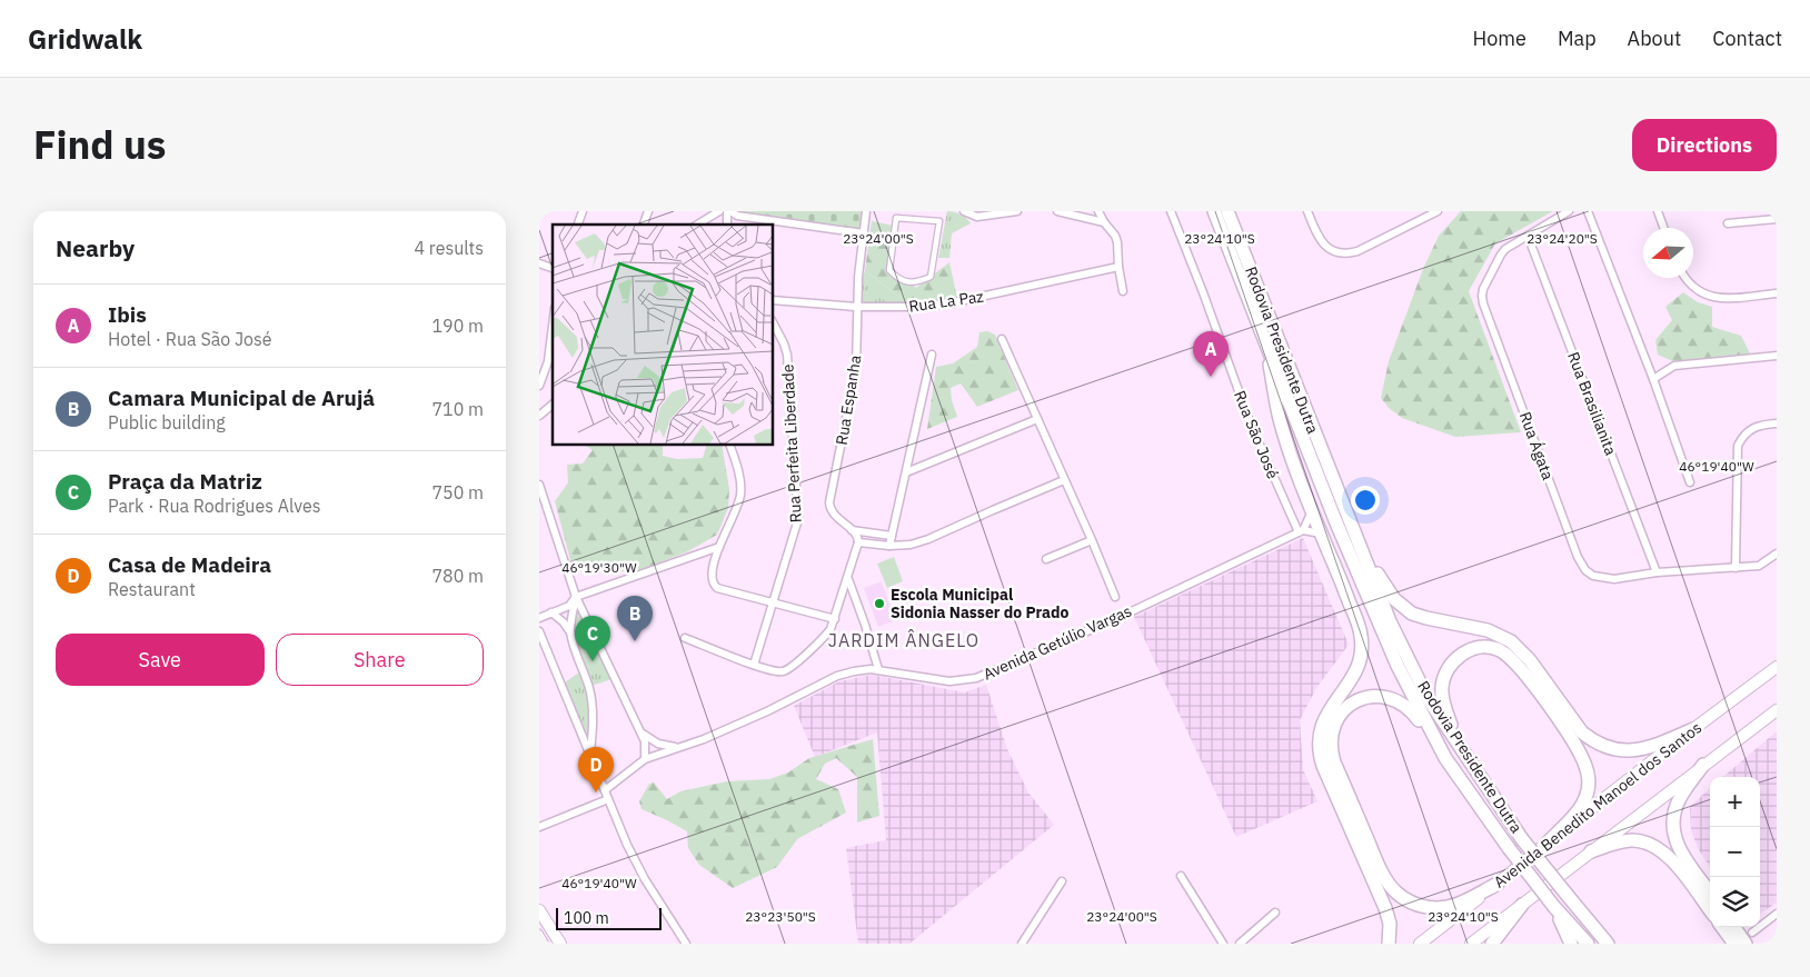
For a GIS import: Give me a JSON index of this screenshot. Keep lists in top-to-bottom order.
{
  "streets": {
    "highway": ["Rodovia Presidente Dutra"],
    "main road": ["Avenida Benedito Manoel dos Santos"],
    "street": [
      "Rua La Paz",
      "Rua Espanha",
      "Rua Brasilianita",
      "Rua São José",
      "Rua Perfeita Liberdade",
      "Rua Ágata",
      "Avenida Getúlio Vargas"
    ]
  },
  "crossings": [
    ["Rua La Paz", "Rua Espanha"],
    ["Rua Brasilianita", "Rua Ágata"],
    ["Rua São José", "Avenida Getúlio Vargas"]
  ],
  "districts": ["JARDIM ÂNGELO"],
  "places": ["Escola Municipal Sidonia Nasser do Prado"],
  "scale_bar": "100 m",
  "north": "left",
  "page": {
    "header": "Gridwalk",
    "nav": [
      "Home",
      "Map",
      "About",
      "Contact"
    ],
    "title": "Find us",
    "buttons": [
      "Directions",
      ["Save", "Share"]
    ],
    "heading": ["Nearby", "4 results"],
    "list": [
      {
        "mark": "A",
        "name": "Ibis",
        "note": "Hotel · Rua São José",
        "value": "190 m"
      },
      {
        "mark": "B",
        "name": "Camara Municipal de Arujá",
        "note": "Public building",
        "value": "710 m"
      },
      {
        "mark": "C",
        "name": "Praça da Matriz",
        "note": "Park · Rua Rodrigues Alves",
        "value": "750 m"
      },
      {
        "mark": "D",
        "name": "Casa de Madeira",
        "note": "Restaurant",
        "value": "780 m"
      }
    ],
    "pins": [
      "A",
      "B",
      "C",
      "D"
    ],
    "map_buttons": ["+", "−"],
    "scale": "100 m"
  },
  "coordinates": [
    "23°24'00\"S",
    "23°24'10\"S",
    "23°24'20\"S",
    "46°19'40\"W",
    "46°19'30\"W",
    "23°23'50\"S"
  ]
}
